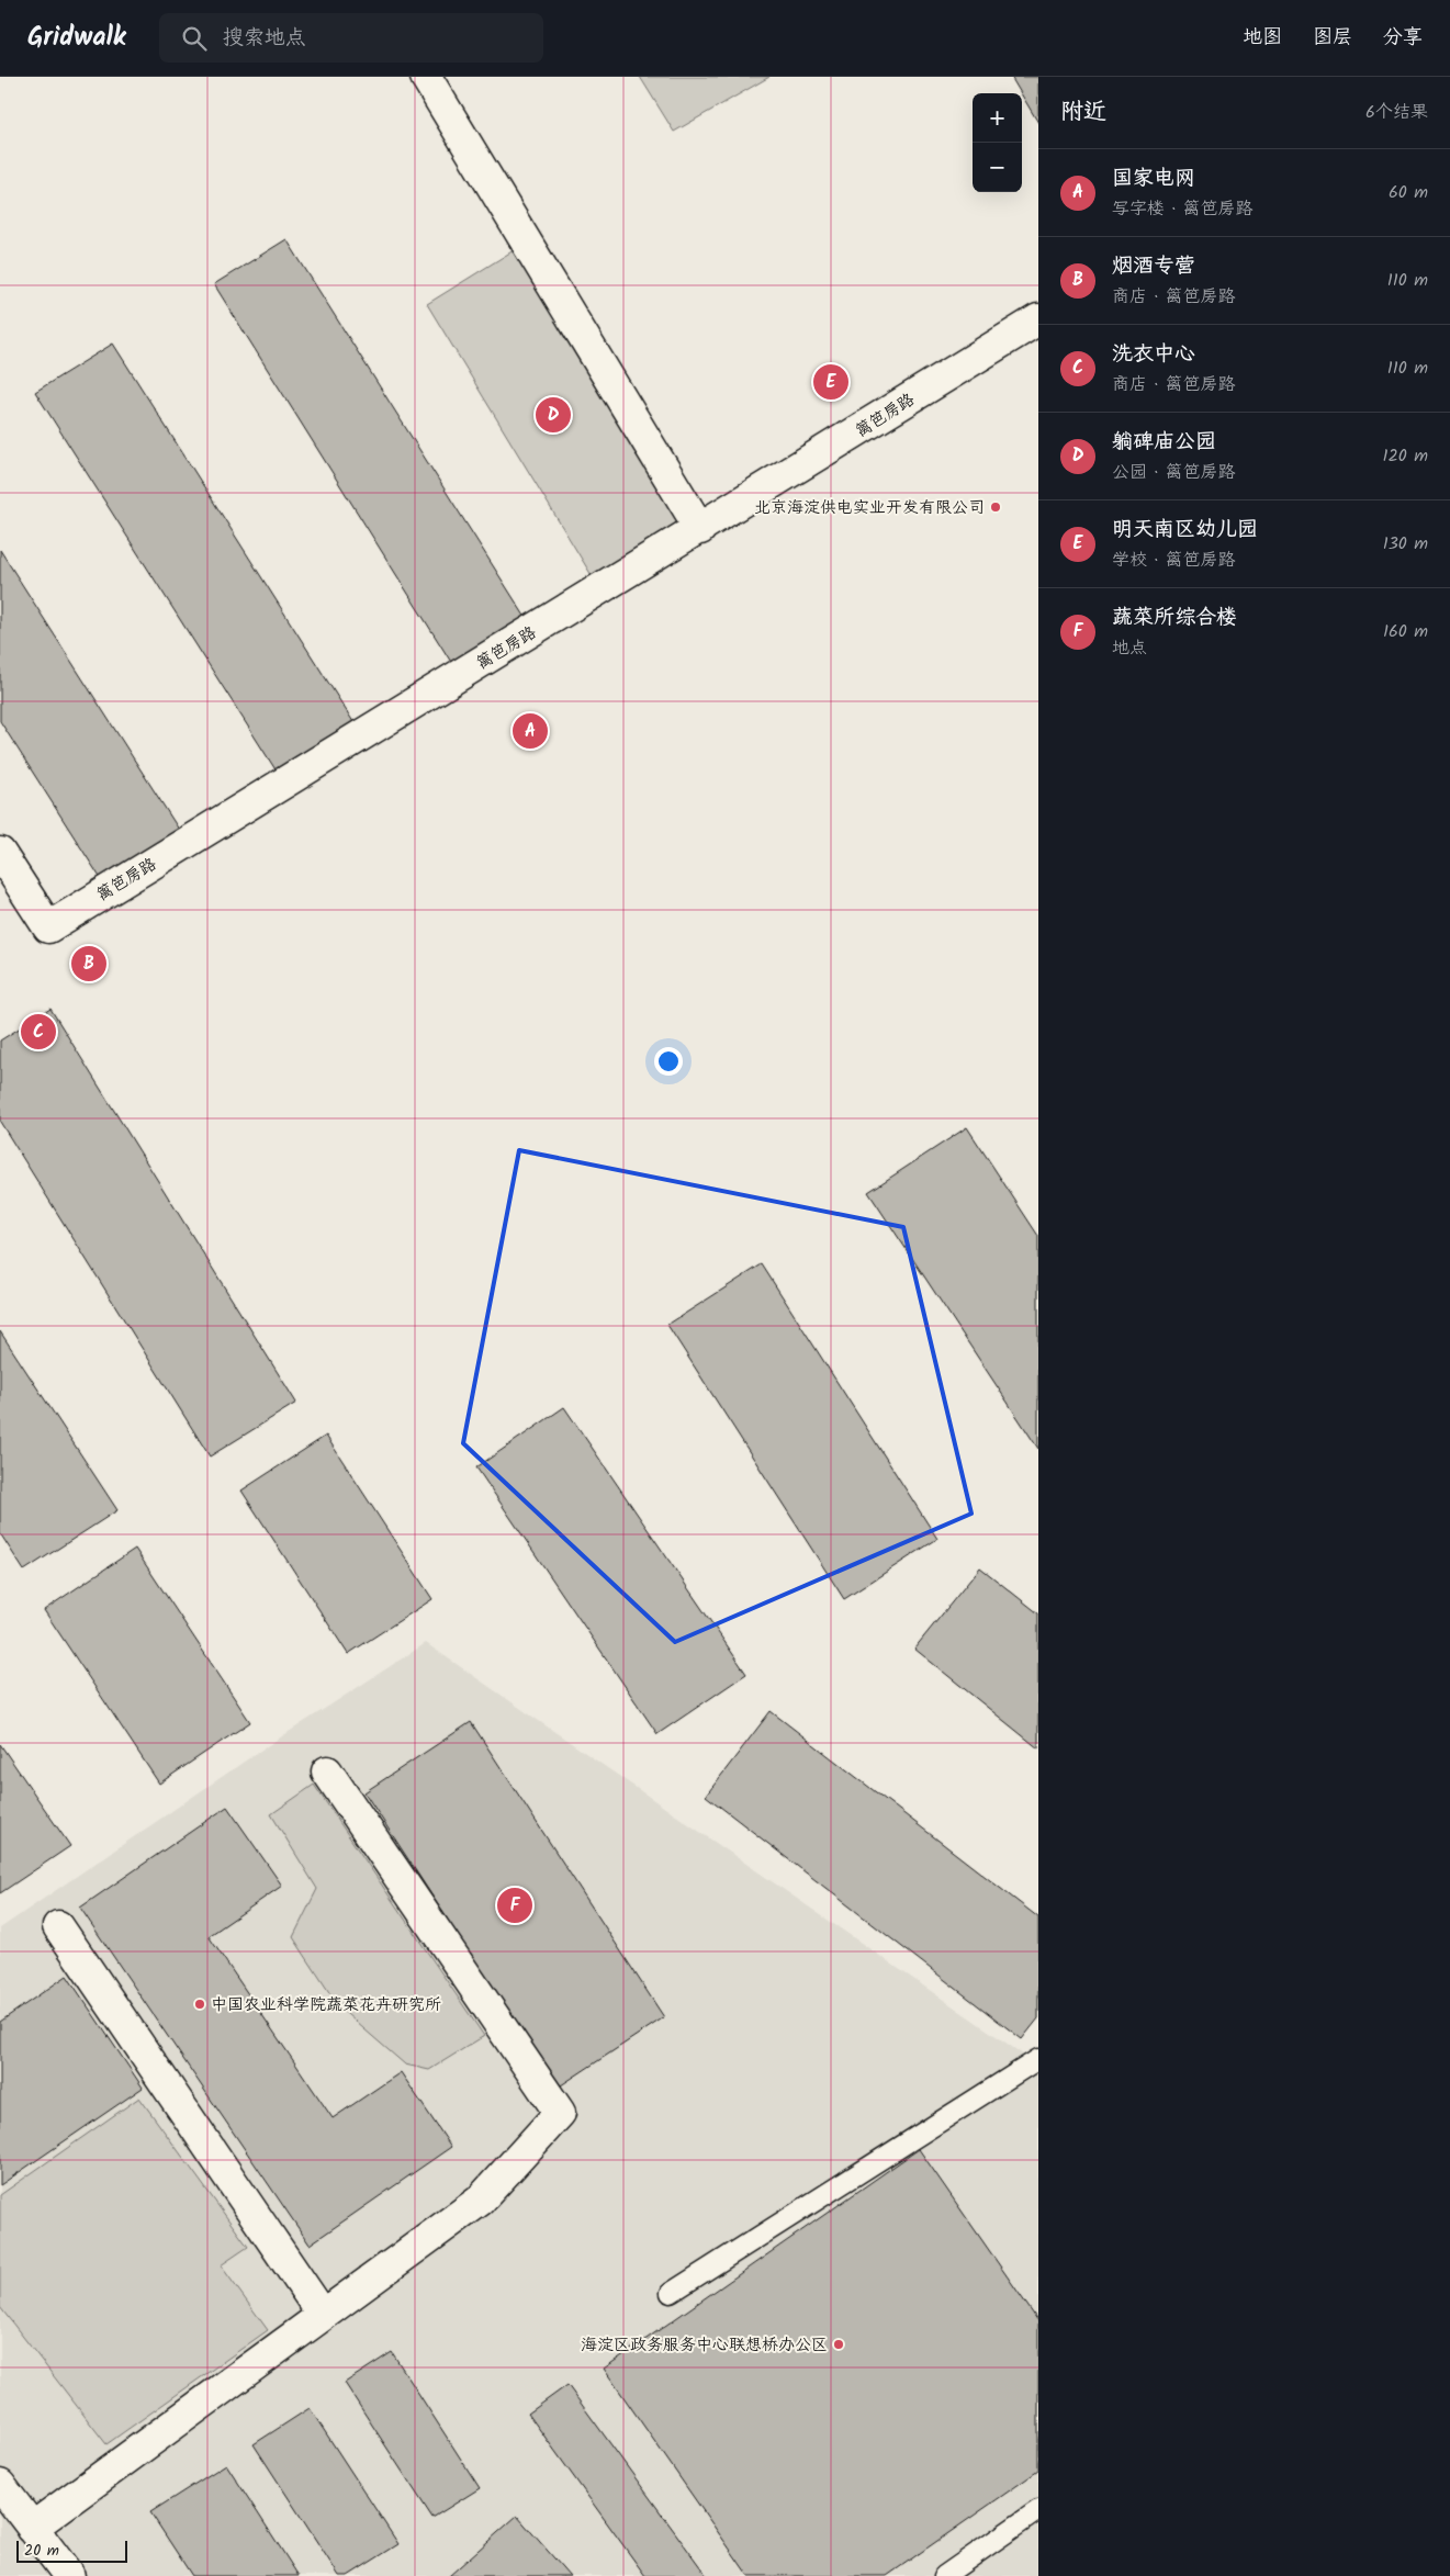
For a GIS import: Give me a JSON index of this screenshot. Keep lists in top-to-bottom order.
{
  "streets": {
    "street": ["篱笆房路"]
  },
  "places": ["北京海淀供电实业开发有限公司", "中国农业科学院蔬菜花卉研究所", "海淀区政务服务中心联想桥办公区"],
  "scale_bar": "20 m",
  "page": {
    "header": "Gridwalk",
    "search": "搜索地点",
    "nav": ["地图", "图层", "分享"],
    "heading": ["附近", "6个结果"],
    "map_buttons": ["+", "−"],
    "list": [
      {
        "mark": "A",
        "name": "国家电网",
        "note": "写字楼 · 篱笆房路",
        "value": "60 m"
      },
      {
        "mark": "B",
        "name": "烟酒专营",
        "note": "商店 · 篱笆房路",
        "value": "110 m"
      },
      {
        "mark": "C",
        "name": "洗衣中心",
        "note": "商店 · 篱笆房路",
        "value": "110 m"
      },
      {
        "mark": "D",
        "name": "躺碑庙公园",
        "note": "公园 · 篱笆房路",
        "value": "120 m"
      },
      {
        "mark": "E",
        "name": "明天南区幼儿园",
        "note": "学校 · 篱笆房路",
        "value": "130 m"
      },
      {
        "mark": "F",
        "name": "蔬菜所综合楼",
        "note": "地点",
        "value": "160 m"
      }
    ],
    "pins": [
      "E",
      "D",
      "A",
      "B",
      "C",
      "F"
    ],
    "scale": "20 m"
  }
}
